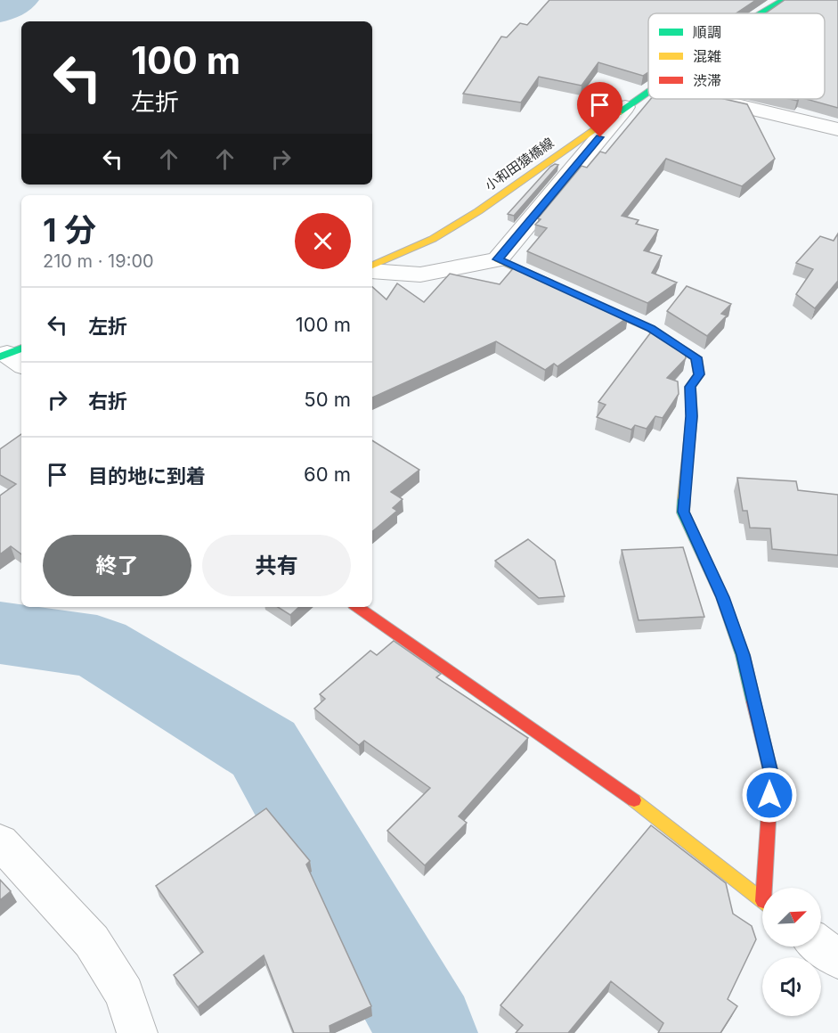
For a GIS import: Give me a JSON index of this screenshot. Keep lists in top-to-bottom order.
{
  "streets": {
    "street": ["小和田猿橋線"]
  },
  "legend": ["順調", "混雑", "渋滞"],
  "north": "top right",
  "page": {
    "turn": ["100 m", "左折"],
    "heading": ["1 分", "210 m · 19:00"],
    "list": [
      {
        "name": "左折",
        "value": "100 m"
      },
      {
        "name": "右折",
        "value": "50 m"
      },
      {
        "name": "目的地に到着",
        "value": "60 m"
      }
    ],
    "buttons": ["終了", "共有"]
  }
}
